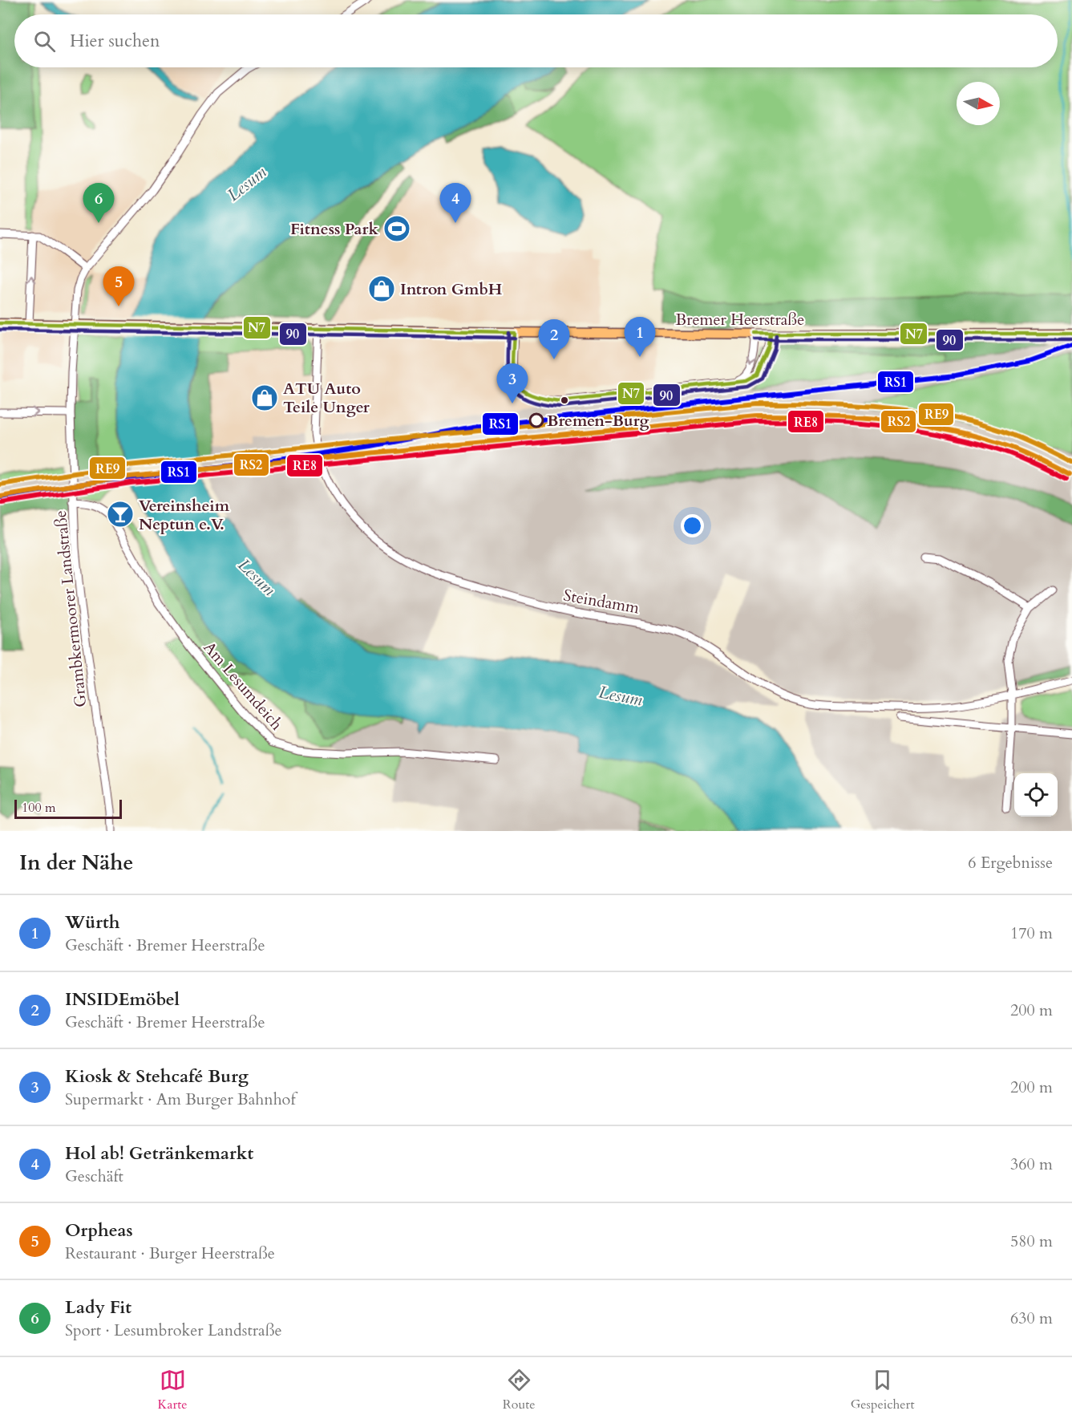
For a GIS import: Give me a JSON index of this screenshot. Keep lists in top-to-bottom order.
{
  "streets": {
    "main road": ["Bremer Heerstraße"],
    "street": ["Steindamm", "Grambkermoorer Landstraße", "Am Lesumdeich"]
  },
  "crossings": [
    ["Bremer Heerstraße", "Steindamm"],
    ["Bremer Heerstraße", "Grambkermoorer Landstraße"],
    ["Grambkermoorer Landstraße", "Am Lesumdeich"]
  ],
  "water": ["Lesum"],
  "places": {
    "sports": ["Fitness Park"],
    "shop": ["Intron GmbH", "ATU Auto Teile Unger"],
    "other": ["Bremen-Burg"],
    "bar": ["Vereinsheim Neptun e.V."]
  },
  "lines": [
    "transit line N7",
    "transit line 90",
    "transit line RS1",
    "transit line RE9",
    "transit line RS2",
    "transit line RE8"
  ],
  "scale_bar": "100 m",
  "north": "right",
  "page": {
    "search": "Hier suchen",
    "pins": [
      "4",
      "6",
      "5",
      "1",
      "2",
      "3"
    ],
    "scale": "100 m",
    "heading": ["In der Nähe", "6 Ergebnisse"],
    "list": [
      {
        "mark": "1",
        "name": "Würth",
        "note": "Geschäft · Bremer Heerstraße",
        "value": "170 m"
      },
      {
        "mark": "2",
        "name": "INSIDEmöbel",
        "note": "Geschäft · Bremer Heerstraße",
        "value": "200 m"
      },
      {
        "mark": "3",
        "name": "Kiosk & Stehcafé Burg",
        "note": "Supermarkt · Am Burger Bahnhof",
        "value": "200 m"
      },
      {
        "mark": "4",
        "name": "Hol ab! Getränkemarkt",
        "note": "Geschäft",
        "value": "360 m"
      },
      {
        "mark": "5",
        "name": "Orpheas",
        "note": "Restaurant · Burger Heerstraße",
        "value": "580 m"
      },
      {
        "mark": "6",
        "name": "Lady Fit",
        "note": "Sport · Lesumbroker Landstraße",
        "value": "630 m"
      }
    ],
    "nav": ["Karte", "Route", "Gespeichert"]
  }
}
